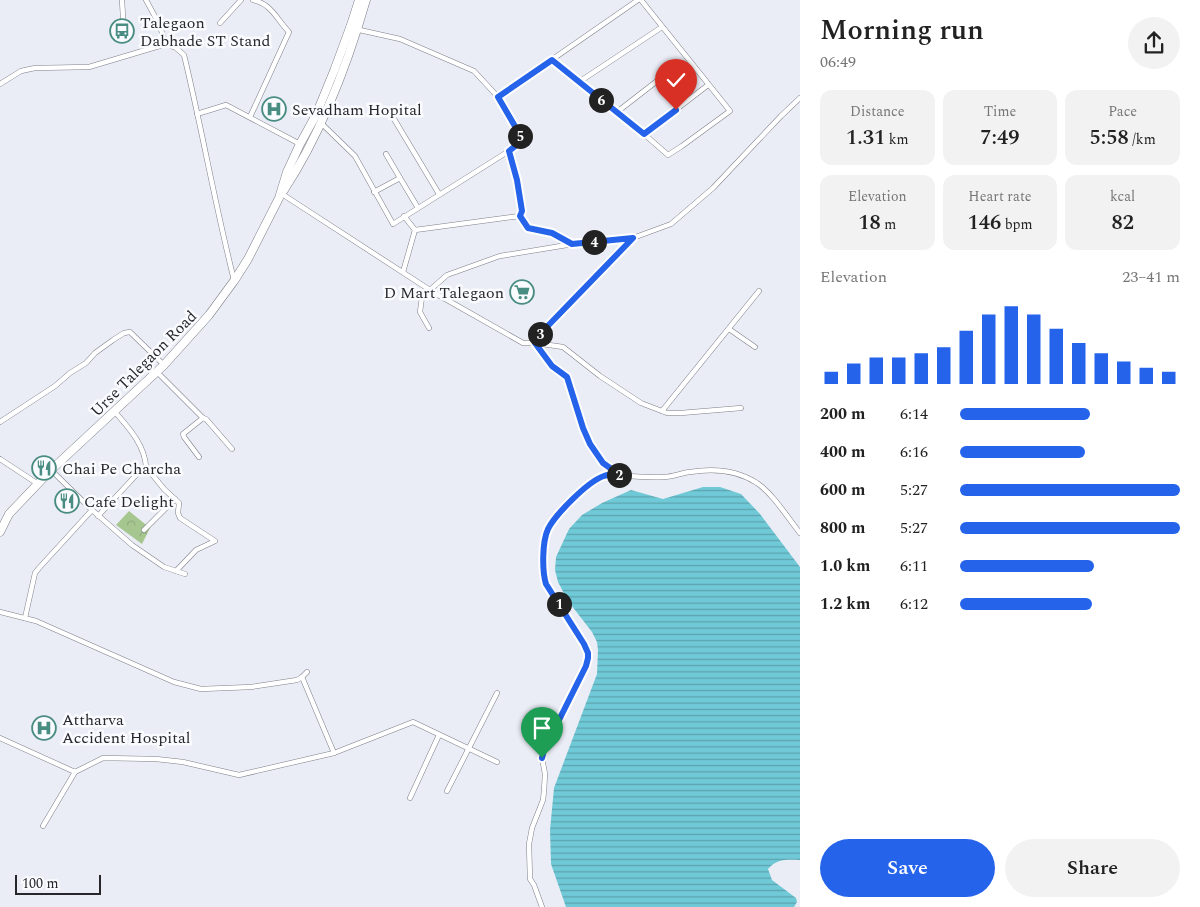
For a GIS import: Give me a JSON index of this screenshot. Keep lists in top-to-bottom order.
{
  "streets": {
    "highway": ["Urse Talegaon Road"]
  },
  "places": {
    "bus stop": ["Talegaon Dabhade ST Stand"],
    "hospital": ["Sevadham Hopital", "Attharva Accident Hospital"],
    "supermarket": ["D Mart Talegaon"],
    "restaurant": ["Chai Pe Charcha", "Cafe Delight"]
  },
  "scale_bar": "100 m",
  "page": {
    "heading": ["Morning run", "06:49"],
    "stats": [
      ["Distance", "1.31 km"],
      ["Time", "7:49"],
      ["Pace", "5:58 /km"],
      ["Elevation", "18 m"],
      ["Heart rate", "146 bpm"],
      ["kcal", "82"]
    ],
    "pins": [
      "6",
      "5",
      "4",
      "3",
      "2",
      "1"
    ],
    "chart": ["Elevation", "23–41 m"],
    "list": [
      {
        "name": "200 m",
        "note": "6:14"
      },
      {
        "name": "400 m",
        "note": "6:16"
      },
      {
        "name": "600 m",
        "note": "5:27"
      },
      {
        "name": "800 m",
        "note": "5:27"
      },
      {
        "name": "1.0 km",
        "note": "6:11"
      },
      {
        "name": "1.2 km",
        "note": "6:12"
      }
    ],
    "buttons": ["Save", "Share"],
    "scale": "100 m"
  }
}
